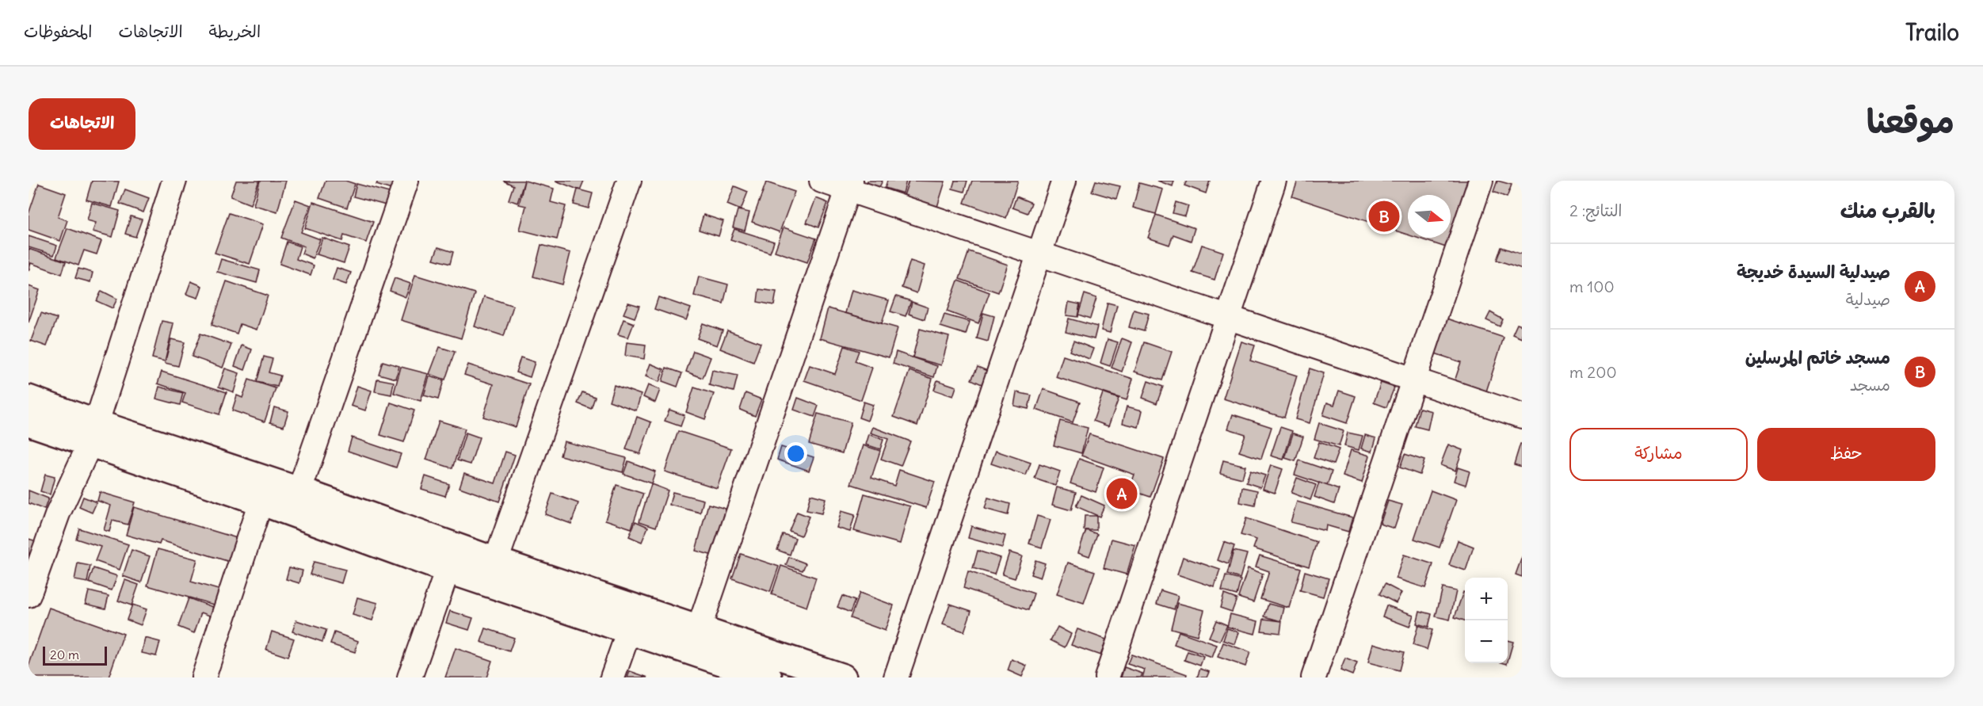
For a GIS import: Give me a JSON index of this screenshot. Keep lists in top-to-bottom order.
{
  "scale_bar": "20 m",
  "north": "right",
  "page": {
    "header": "Trailo",
    "nav": ["الخريطة", "الاتجاهات", "المحفوظات"],
    "title": "موقعنا",
    "buttons": [
      "الاتجاهات",
      ["حفظ", "مشاركة"]
    ],
    "heading": ["بالقرب منك", "النتائج: 2"],
    "pins": ["B", "A"],
    "list": [
      {
        "mark": "A",
        "name": "صيدلية السيدة خديجة",
        "note": "صيدلية",
        "value": "100 m"
      },
      {
        "mark": "B",
        "name": "مسجد خاتم المرسلين",
        "note": "مسجد",
        "value": "200 m"
      }
    ],
    "map_buttons": ["+", "−"],
    "scale": "20 m"
  }
}
